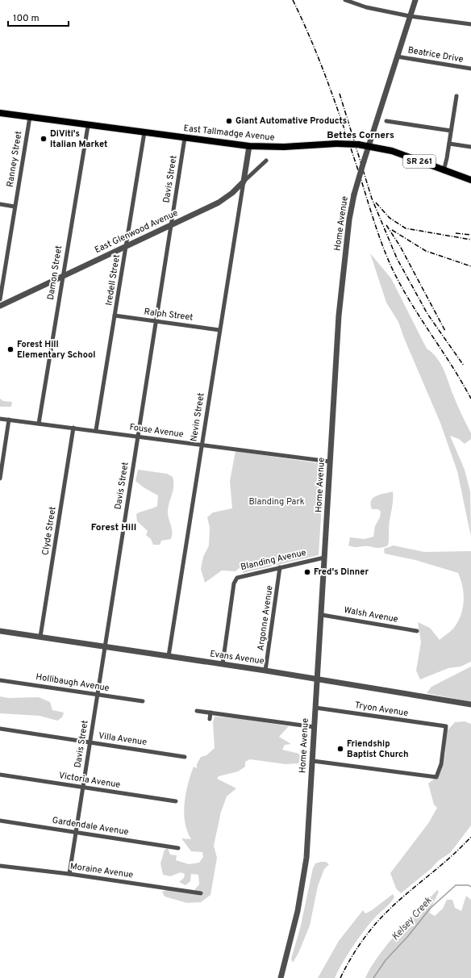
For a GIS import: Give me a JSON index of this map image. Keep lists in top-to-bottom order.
{
  "streets": {
    "main road": ["East Tallmadge Avenue", "SR 261"],
    "street": [
      "Beatrice Drive",
      "Ranney Street",
      "Davis Street",
      "Home Avenue",
      "East Glenwood Avenue",
      "Damon Street",
      "Iredell Street",
      "Ralph Street",
      "Nevin Street",
      "Fouse Avenue",
      "Clyde Street",
      "Blanding Avenue",
      "Walsh Avenue",
      "Argonne Avenue",
      "Evans Avenue",
      "Hollibaugh Avenue",
      "Tryon Avenue",
      "Villa Avenue",
      "Victoria Avenue",
      "Gardendale Avenue",
      "Moraine Avenue"
    ]
  },
  "crossings": [
    ["Beatrice Drive", "Home Avenue"],
    ["East Tallmadge Avenue", "Ranney Street"],
    ["East Tallmadge Avenue", "Davis Street"],
    ["East Tallmadge Avenue", "Home Avenue"],
    ["East Tallmadge Avenue", "Damon Street"],
    ["East Tallmadge Avenue", "Iredell Street"],
    ["Davis Street", "East Glenwood Avenue"],
    ["Davis Street", "Ralph Street"],
    ["Davis Street", "Fouse Avenue"],
    ["Davis Street", "Evans Avenue"],
    ["Davis Street", "Hollibaugh Avenue"],
    ["Davis Street", "Villa Avenue"],
    ["Davis Street", "Victoria Avenue"],
    ["Davis Street", "Gardendale Avenue"],
    ["Davis Street", "Moraine Avenue"],
    ["Home Avenue", "Fouse Avenue"],
    ["Home Avenue", "Blanding Avenue"],
    ["Home Avenue", "Walsh Avenue"],
    ["Home Avenue", "Evans Avenue"],
    ["Home Avenue", "Tryon Avenue"],
    ["East Glenwood Avenue", "Damon Street"],
    ["East Glenwood Avenue", "Iredell Street"],
    ["East Glenwood Avenue", "Nevin Street"],
    ["Damon Street", "Fouse Avenue"],
    ["Iredell Street", "Ralph Street"],
    ["Iredell Street", "Fouse Avenue"],
    ["Ralph Street", "Nevin Street"],
    ["Nevin Street", "Fouse Avenue"],
    ["Nevin Street", "Evans Avenue"],
    ["Fouse Avenue", "Clyde Street"],
    ["Clyde Street", "Evans Avenue"],
    ["Blanding Avenue", "Argonne Avenue"],
    ["Blanding Avenue", "Evans Avenue"],
    ["Argonne Avenue", "Evans Avenue"]
  ],
  "districts": ["Bettes Corners", "Forest Hill"],
  "water": ["Kelsey Creek"],
  "parks": ["Blanding Park"],
  "places": [
    "Giant Automative Products",
    "DiViti's Italian Market",
    "Forest Hill Elementary School",
    "Fred's Dinner",
    "Friendship Baptist Church"
  ],
  "scale_bar": "100 m"
}
